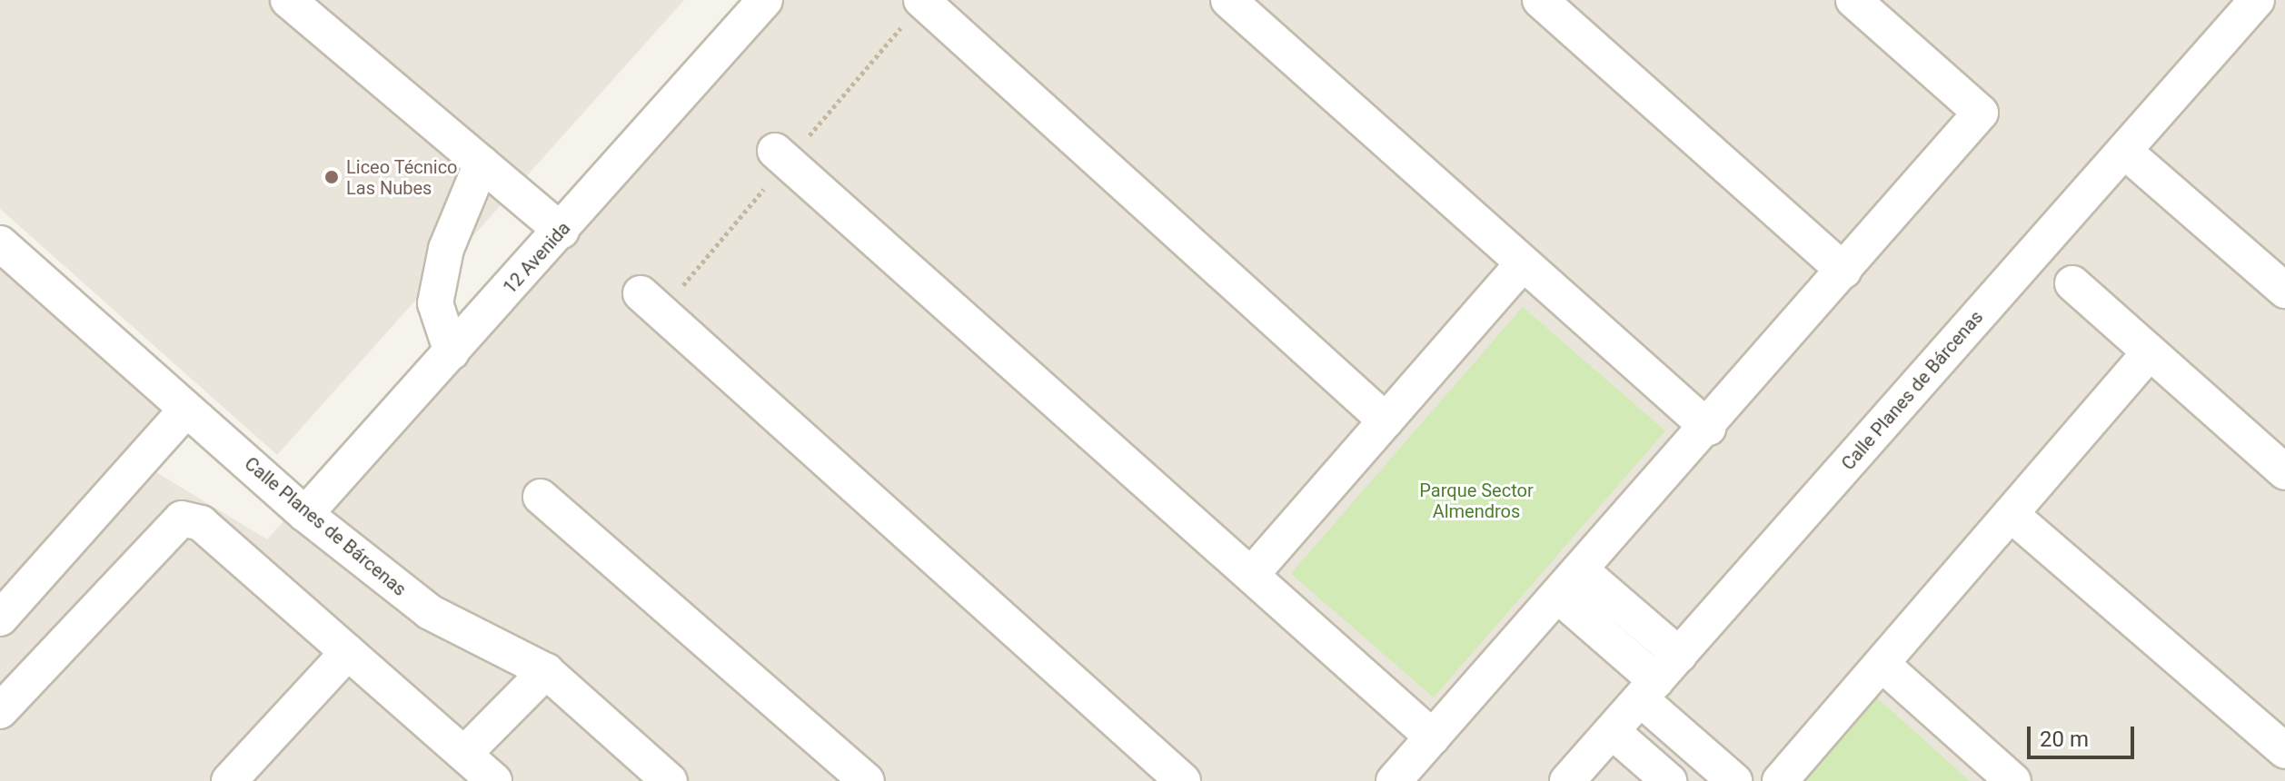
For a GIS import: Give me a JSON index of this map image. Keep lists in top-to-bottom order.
{
  "streets": {
    "street": ["12 Avenida", "Calle Planes de Bárcenas"]
  },
  "crossings": [
    ["12 Avenida", "Calle Planes de Bárcenas"]
  ],
  "parks": ["Parque Sector Almendros"],
  "places": ["Liceo Técnico Las Nubes"],
  "scale_bar": "20 m"
}
